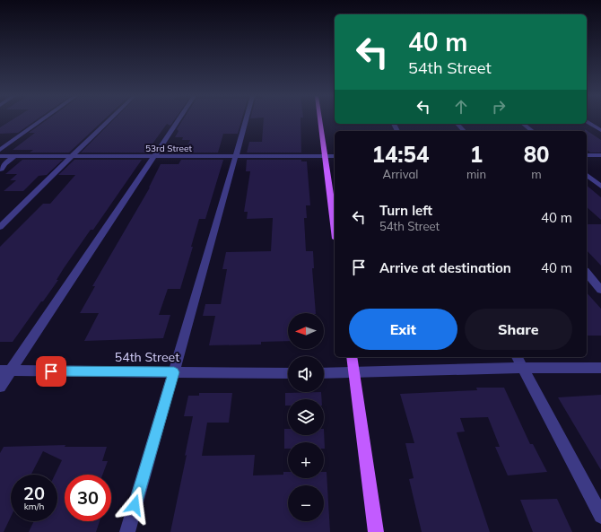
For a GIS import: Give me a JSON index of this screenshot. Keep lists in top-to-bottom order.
{
  "streets": {
    "street": ["53rd Street", "54th Street"]
  },
  "north": "left",
  "page": {
    "turn": ["40 m", "54th Street"],
    "eta": [
      "14:54",
      "Arrival",
      "1",
      "min",
      "80",
      "m"
    ],
    "list": [
      {
        "name": "Turn left",
        "note": "54th Street",
        "value": "40 m"
      },
      {
        "name": "Arrive at destination",
        "value": "40 m"
      }
    ],
    "buttons": ["Exit", "Share"],
    "map_buttons": ["+", "−"],
    "speed": "20 km/h",
    "limit": "30"
  }
}
